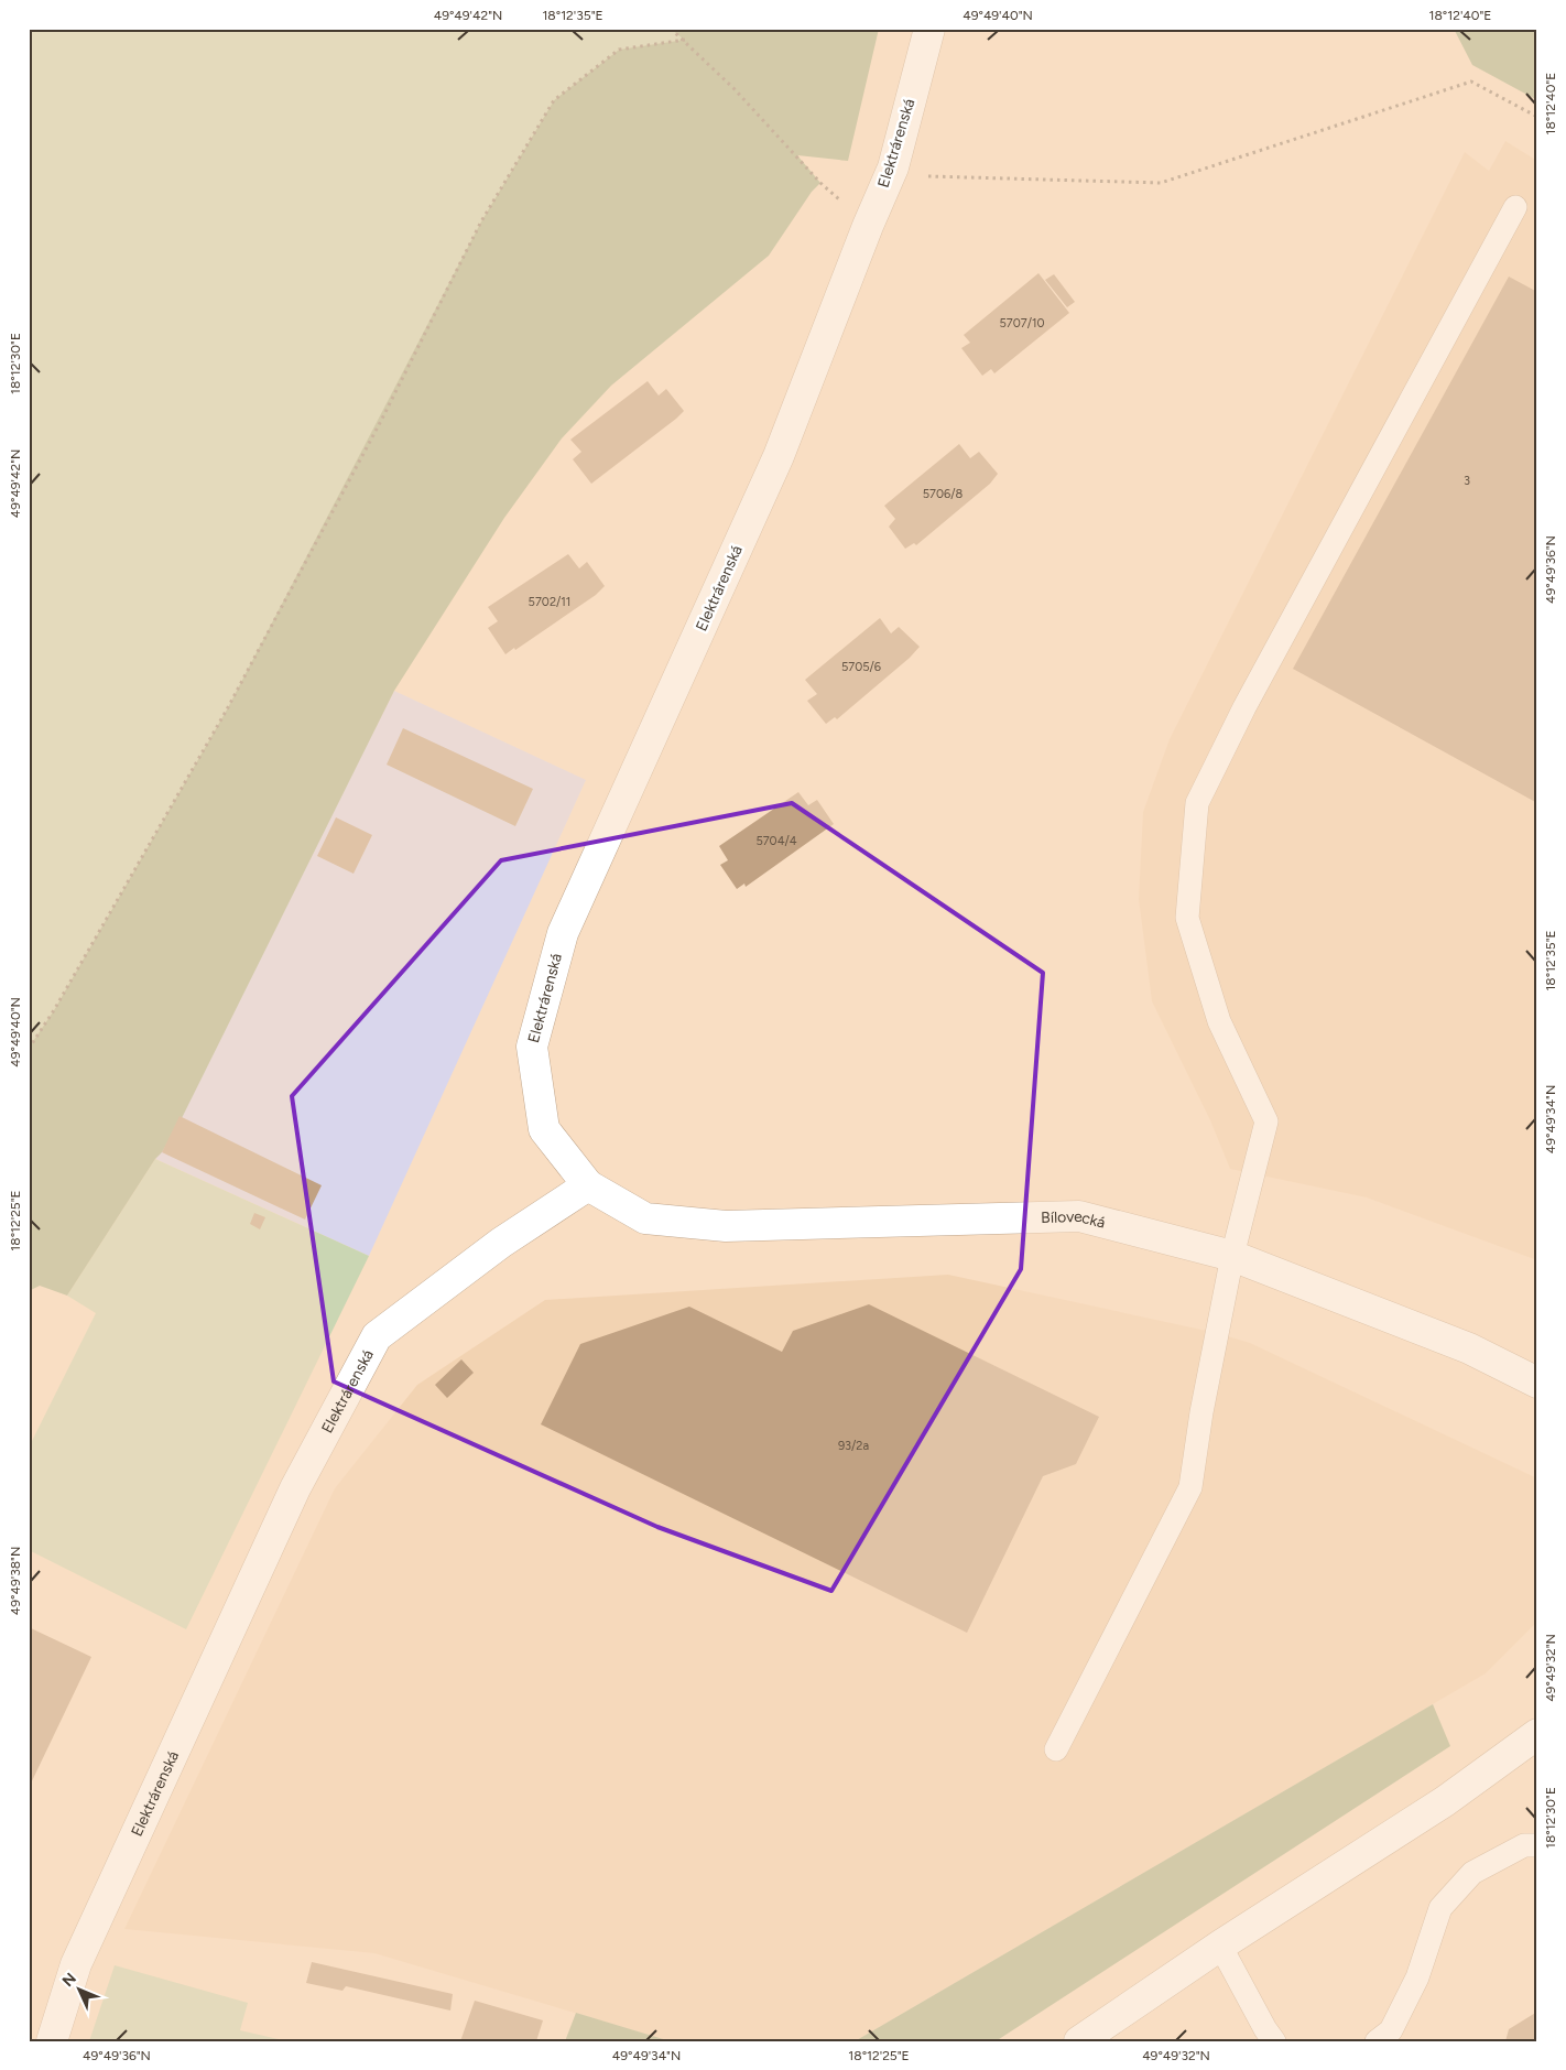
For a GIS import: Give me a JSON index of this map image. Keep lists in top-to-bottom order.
{
  "streets": {
    "street": ["Elektrárenská", "Bílovecká"]
  },
  "crossings": [
    ["Elektrárenská", "Bílovecká"]
  ],
  "house_numbers": [
    "5707/10",
    "3",
    "5706/8",
    "5702/11",
    "5705/6",
    "5704/4",
    "93/2a"
  ],
  "north": "top left",
  "coordinates": [
    "49°49'42\"N",
    "18°12'35\"E",
    "49°49'40\"N",
    "18°12'40\"E",
    "18°12'30\"E",
    "49°49'36\"N",
    "49°49'34\"N",
    "18°12'25\"E",
    "49°49'38\"N",
    "49°49'32\"N"
  ]
}
